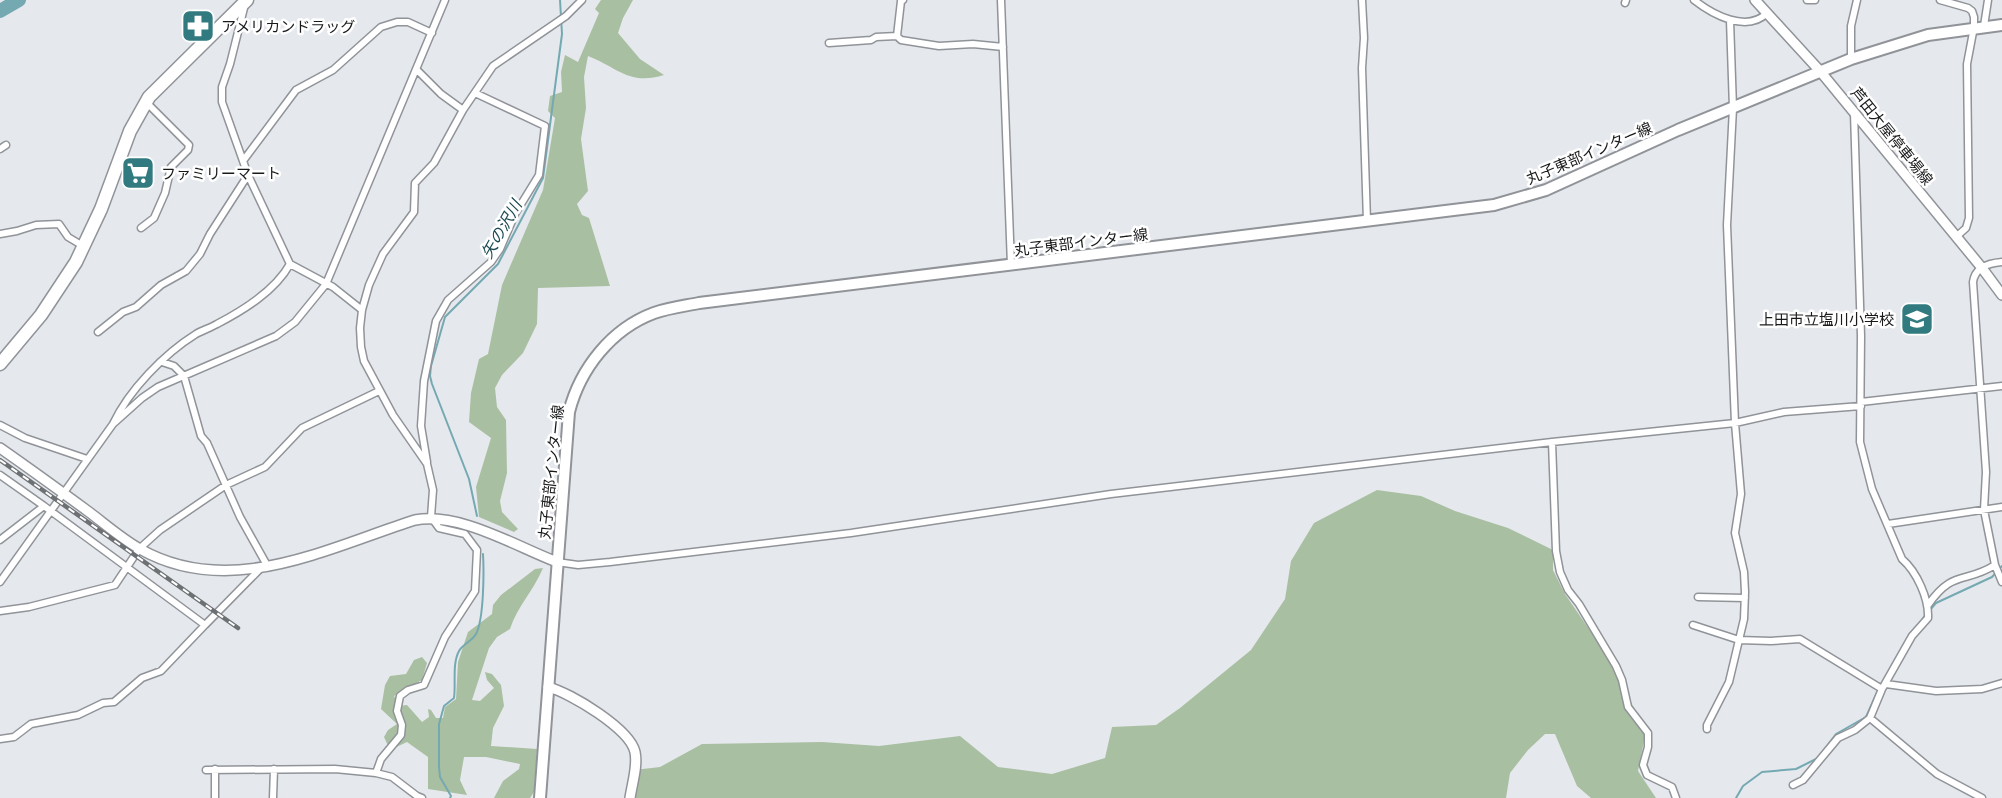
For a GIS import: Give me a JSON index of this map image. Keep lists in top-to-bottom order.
{
  "streets": {
    "main road": ["丸子東部インター線"],
    "street": ["芦田大屋停車場線"]
  },
  "crossings": [
    ["芦田大屋停車場線", "丸子東部インター線"]
  ],
  "water": ["矢の沢川"],
  "places": {
    "pharmacy": ["アメリカンドラッグ"],
    "supermarket": ["ファミリーマート"],
    "school or university": ["上田市立塩川小学校"]
  }
}
